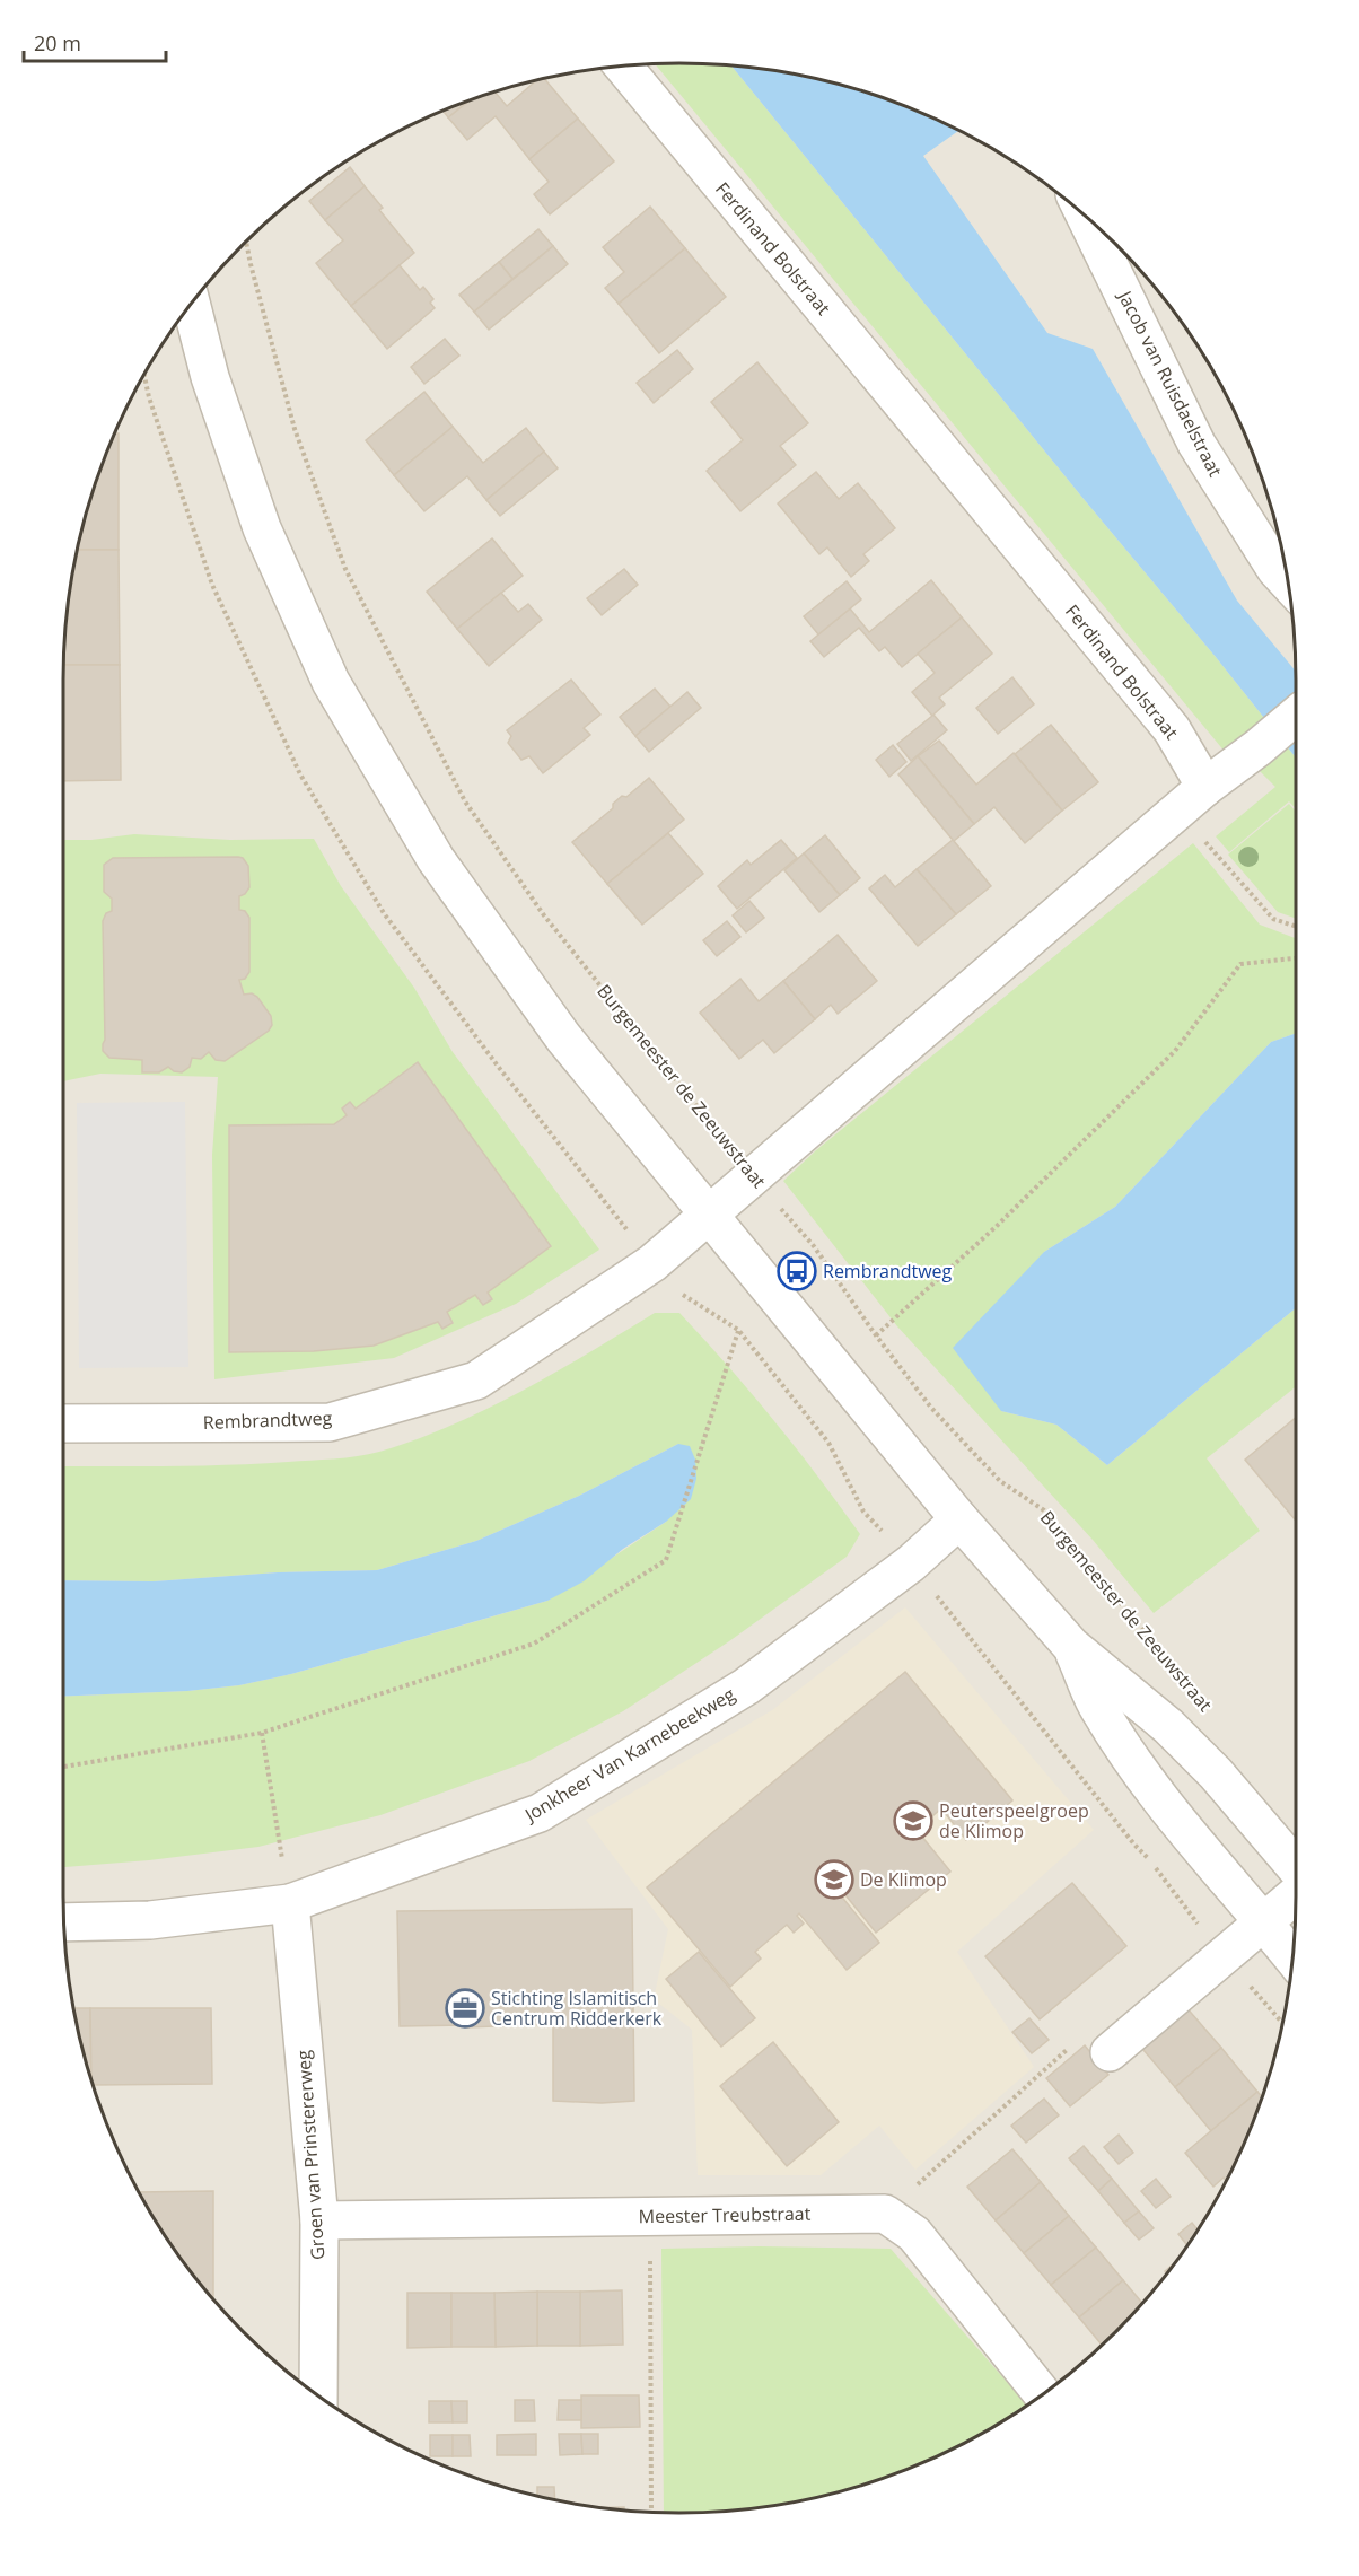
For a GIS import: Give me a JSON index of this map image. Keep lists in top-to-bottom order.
{
  "streets": {
    "street": [
      "Ferdinand Bolstraat",
      "Jacob van Ruisdaelstraat",
      "Rembrandtweg",
      "Jonkheer Van Karnebeekweg",
      "Groen van Prinstererweg",
      "Meester Treubstraat"
    ],
    "path": ["Burgemeester de Zeeuwstraat"]
  },
  "crossings": [
    ["Jonkheer Van Karnebeekweg", "Groen van Prinstererweg"],
    ["Groen van Prinstererweg", "Meester Treubstraat"]
  ],
  "places": {
    "bus stop": ["Rembrandtweg"],
    "school or university": ["Peuterspeelgroep de Klimop", "De Klimop"],
    "office": ["Stichting Islamitisch Centrum Ridderkerk"]
  },
  "scale_bar": "20 m"
}
